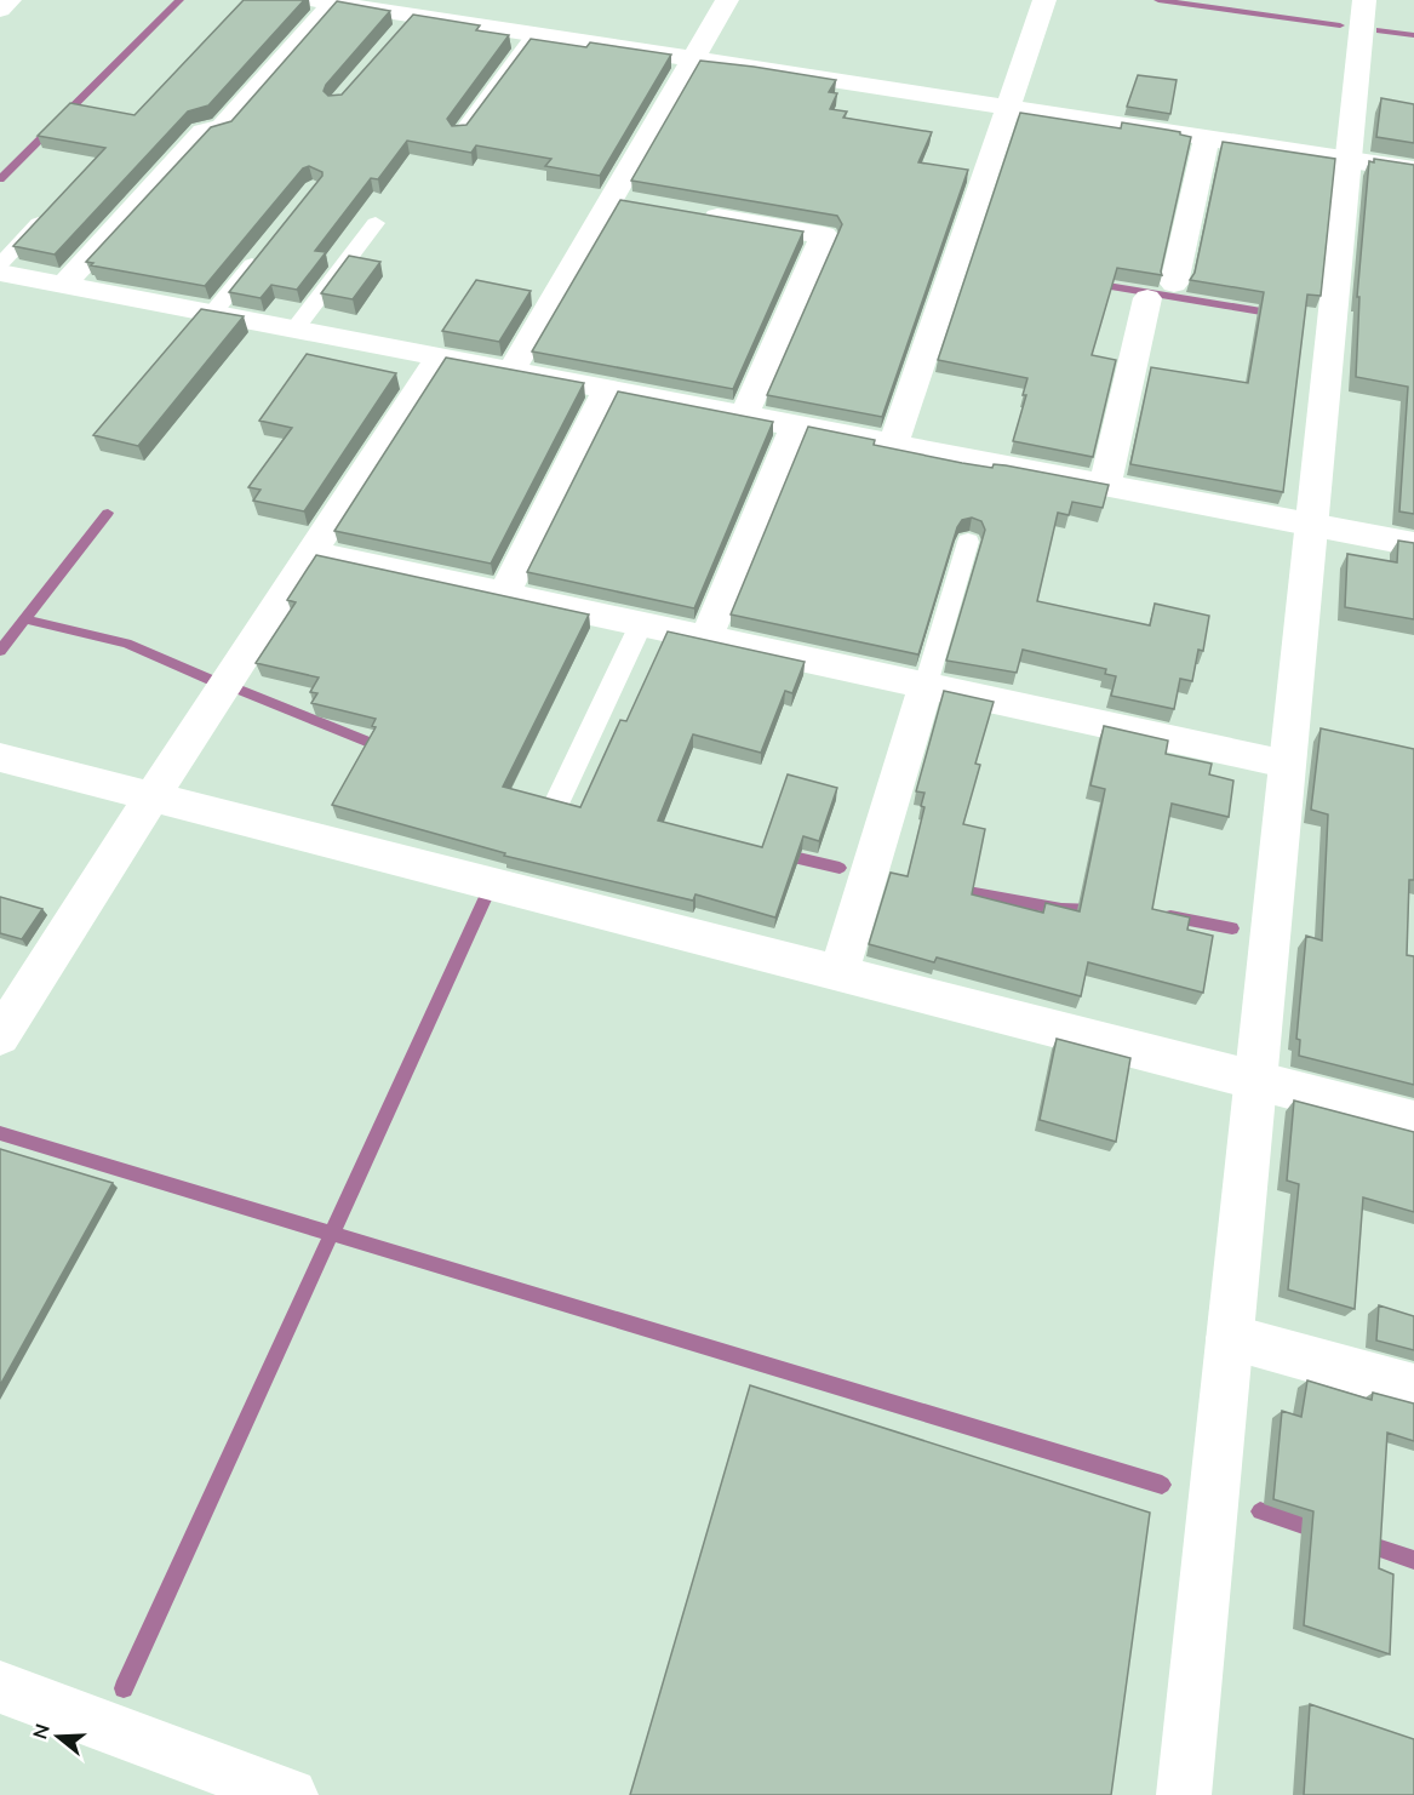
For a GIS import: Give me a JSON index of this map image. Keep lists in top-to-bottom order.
{
  "north": "left"
}
